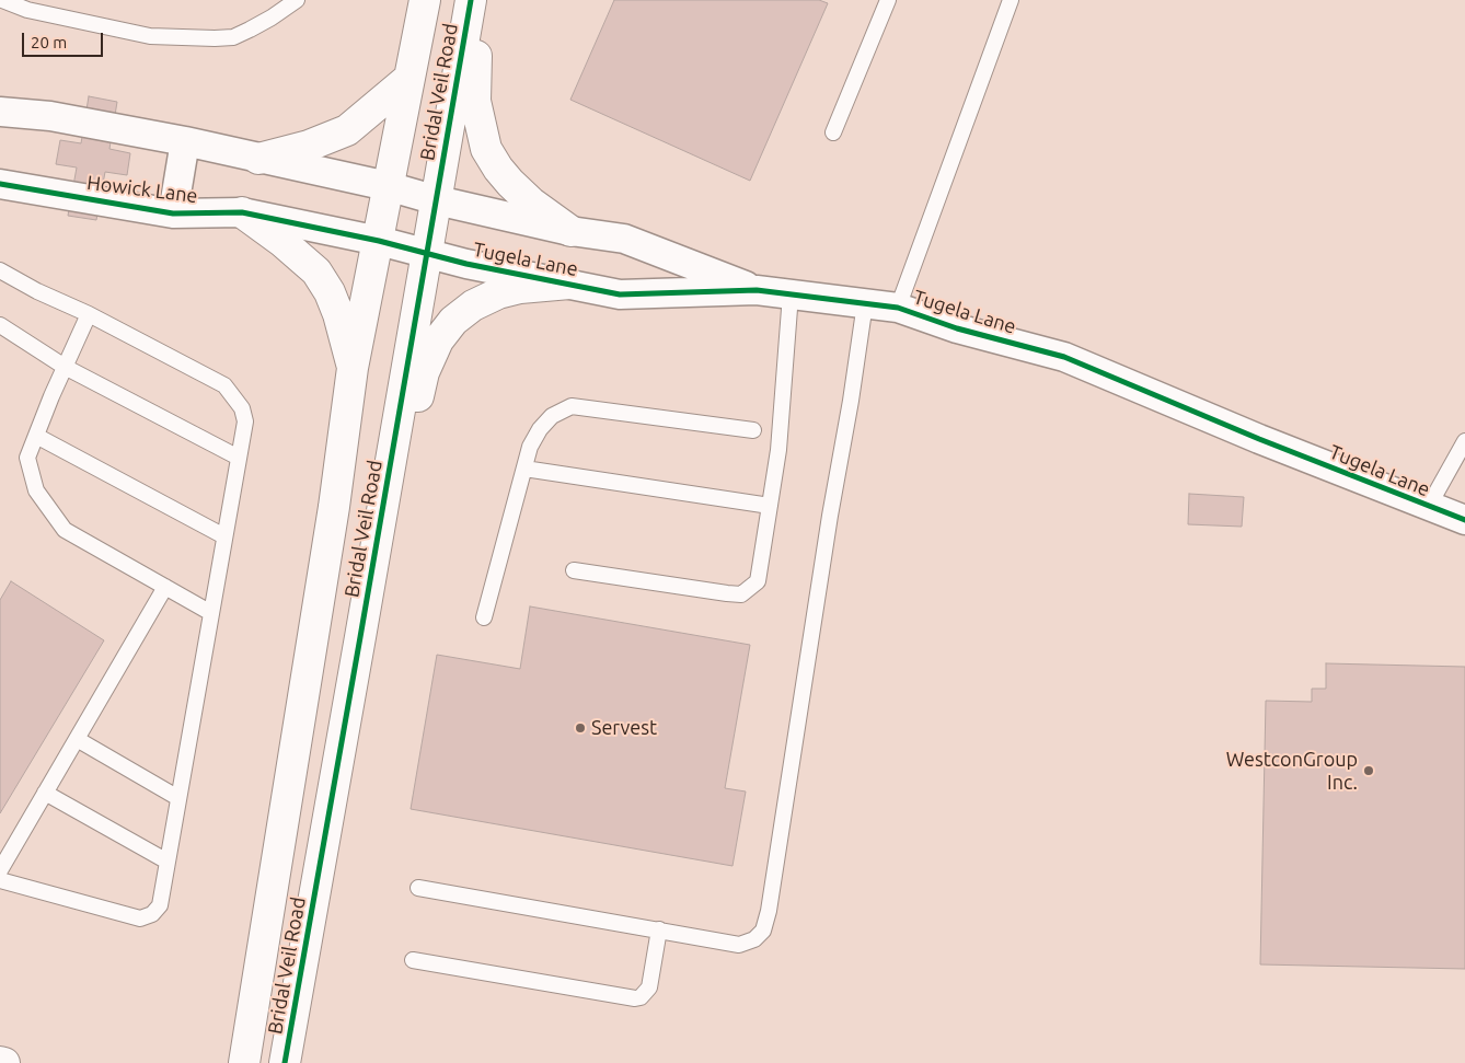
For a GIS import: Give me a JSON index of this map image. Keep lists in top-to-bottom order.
{
  "streets": {
    "main road": ["Bridal Veil Road"],
    "street": ["Howick Lane", "Tugela Lane"]
  },
  "crossings": [
    ["Bridal Veil Road", "Howick Lane"],
    ["Bridal Veil Road", "Tugela Lane"],
    ["Howick Lane", "Tugela Lane"]
  ],
  "places": ["Servest", "WestconGroup Inc."],
  "scale_bar": "20 m"
}
